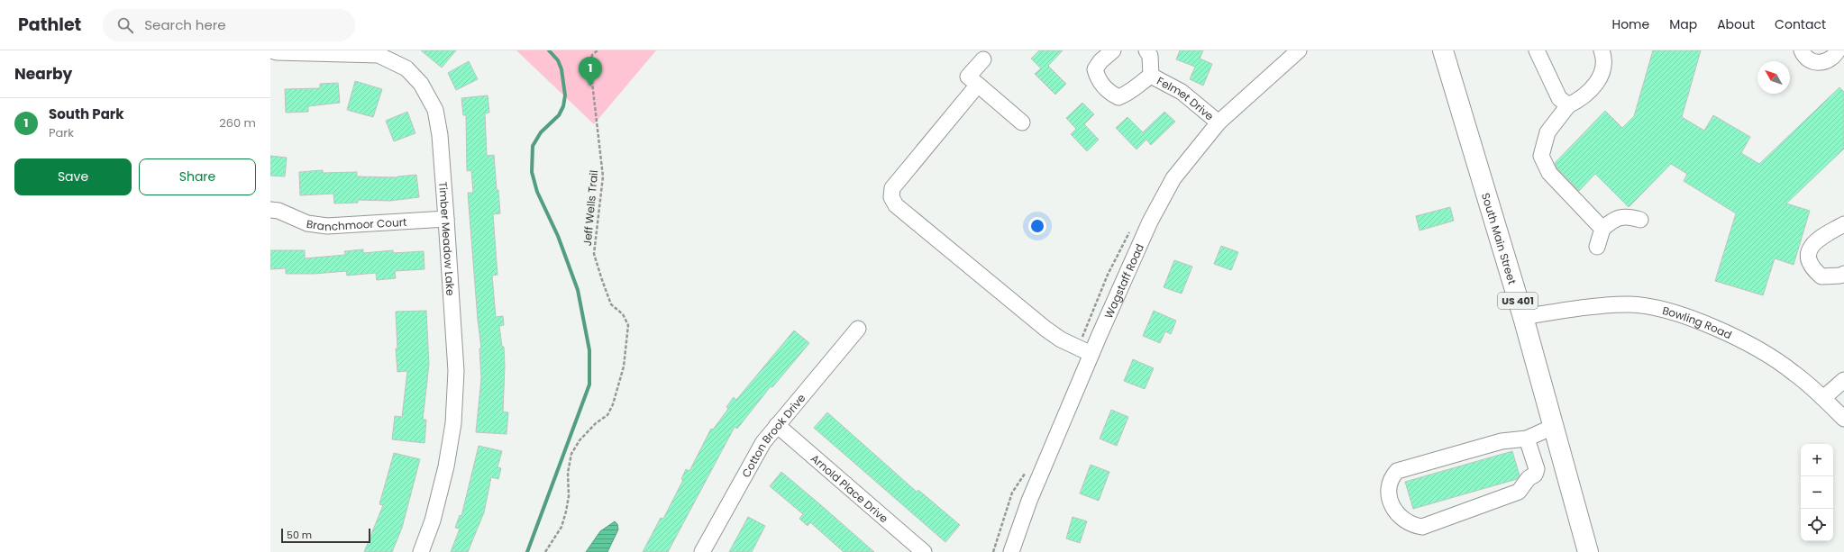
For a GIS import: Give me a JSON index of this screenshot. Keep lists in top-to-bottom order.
{
  "streets": {
    "highway": ["South Main Street", "US 401"],
    "street": [
      "Felmet Drive",
      "Branchmoor Court",
      "Timber Meadow Lake",
      "Wagstaff Road",
      "Bowling Road",
      "Cotton Brook Drive",
      "Arnold Place Drive"
    ],
    "path": ["Jeff Wells Trail"]
  },
  "crossings": [
    ["Felmet Drive", "Wagstaff Road"],
    ["Branchmoor Court", "Timber Meadow Lake"],
    ["South Main Street", "Bowling Road"],
    ["Cotton Brook Drive", "Arnold Place Drive"]
  ],
  "scale_bar": "50 m",
  "north": "top left",
  "page": {
    "header": "Pathlet",
    "search": "Search here",
    "nav": [
      "Home",
      "Map",
      "About",
      "Contact"
    ],
    "heading": "Nearby",
    "pins": "1",
    "list": [
      {
        "mark": "1",
        "name": "South Park",
        "note": "Park",
        "value": "260 m"
      }
    ],
    "buttons": ["Save", "Share"],
    "map_buttons": ["+", "−"],
    "scale": "50 m"
  }
}
